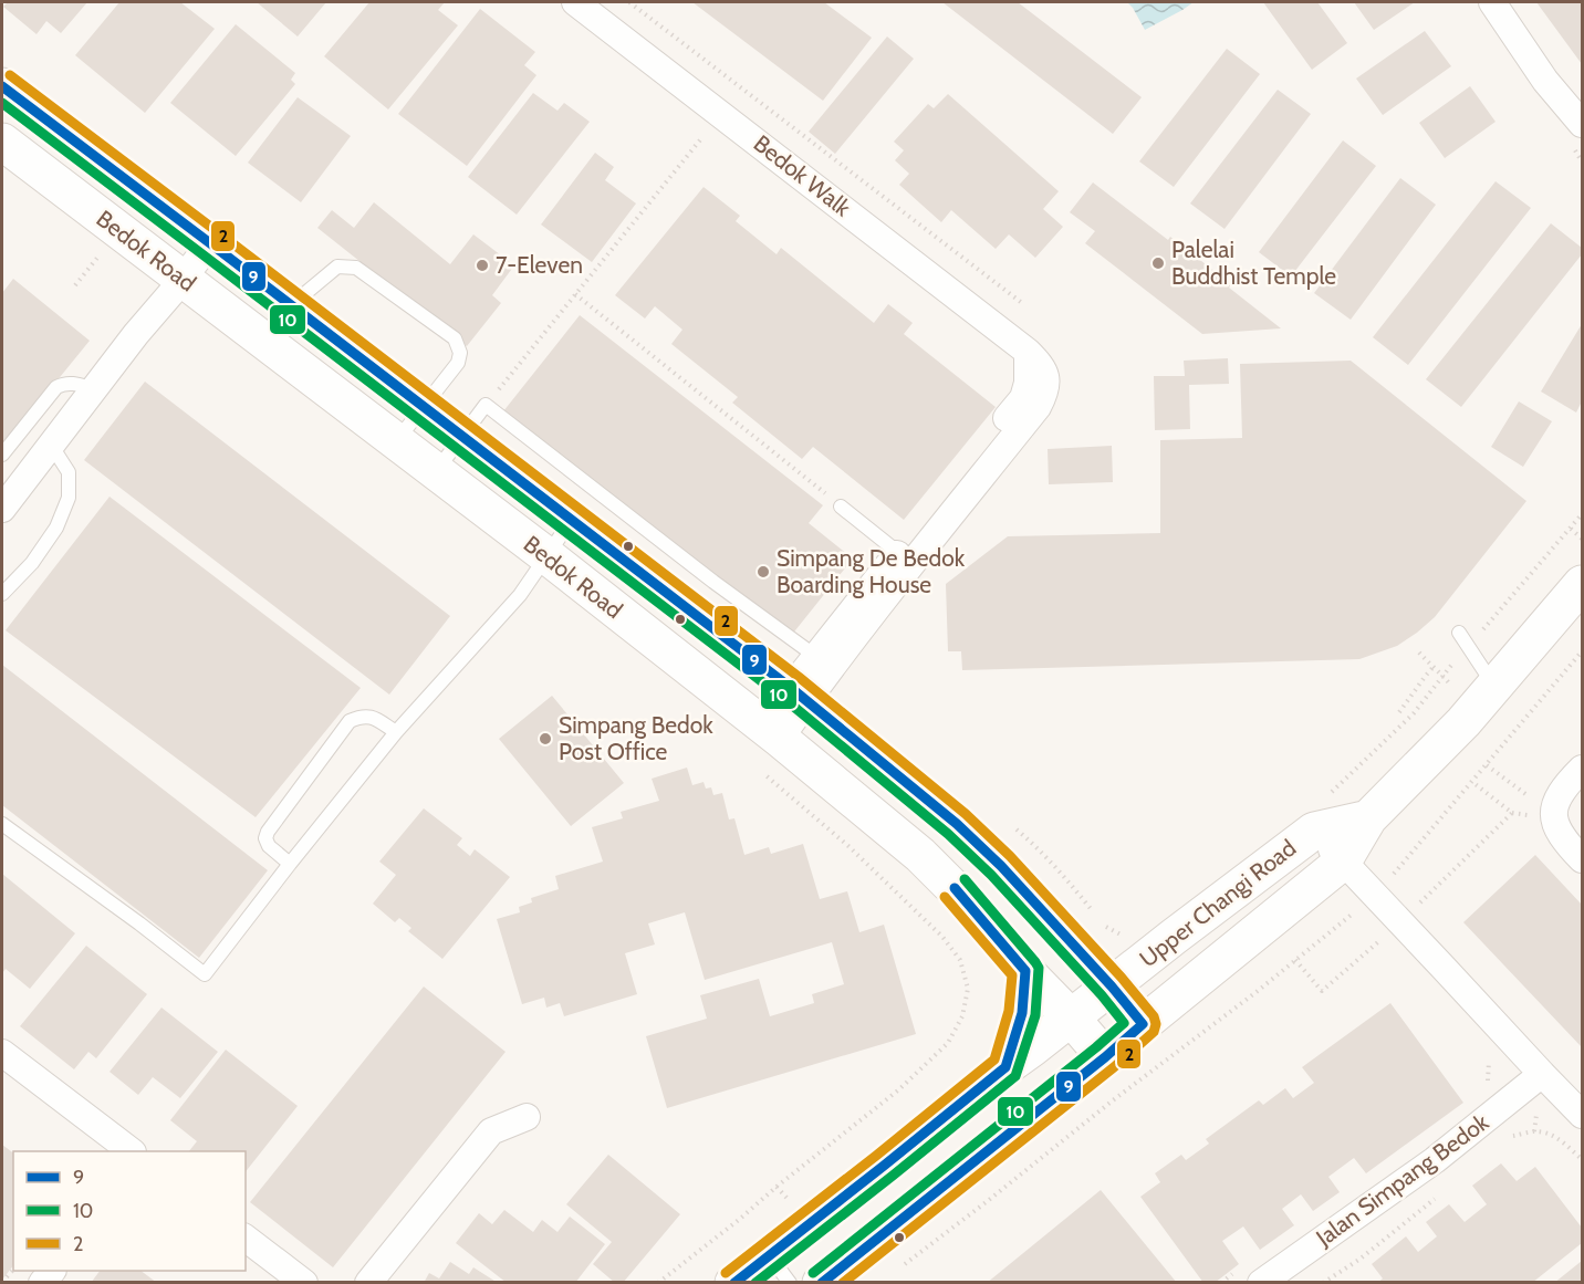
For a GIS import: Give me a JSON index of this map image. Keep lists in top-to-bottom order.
{
  "streets": {
    "street": [
      "Bedok Walk",
      "Bedok Road",
      "Upper Changi Road",
      "Jalan Simpang Bedok"
    ]
  },
  "crossings": [
    ["Bedok Walk", "Bedok Road"],
    ["Bedok Road", "Upper Changi Road"]
  ],
  "places": [
    "Palelai Buddhist Temple",
    "7-Eleven",
    "Simpang De Bedok Boarding House",
    "Simpang Bedok Post Office"
  ],
  "lines": ["transit line 2", "transit line 9", "transit line 10"],
  "legend": ["9", "10", "2"]
}
